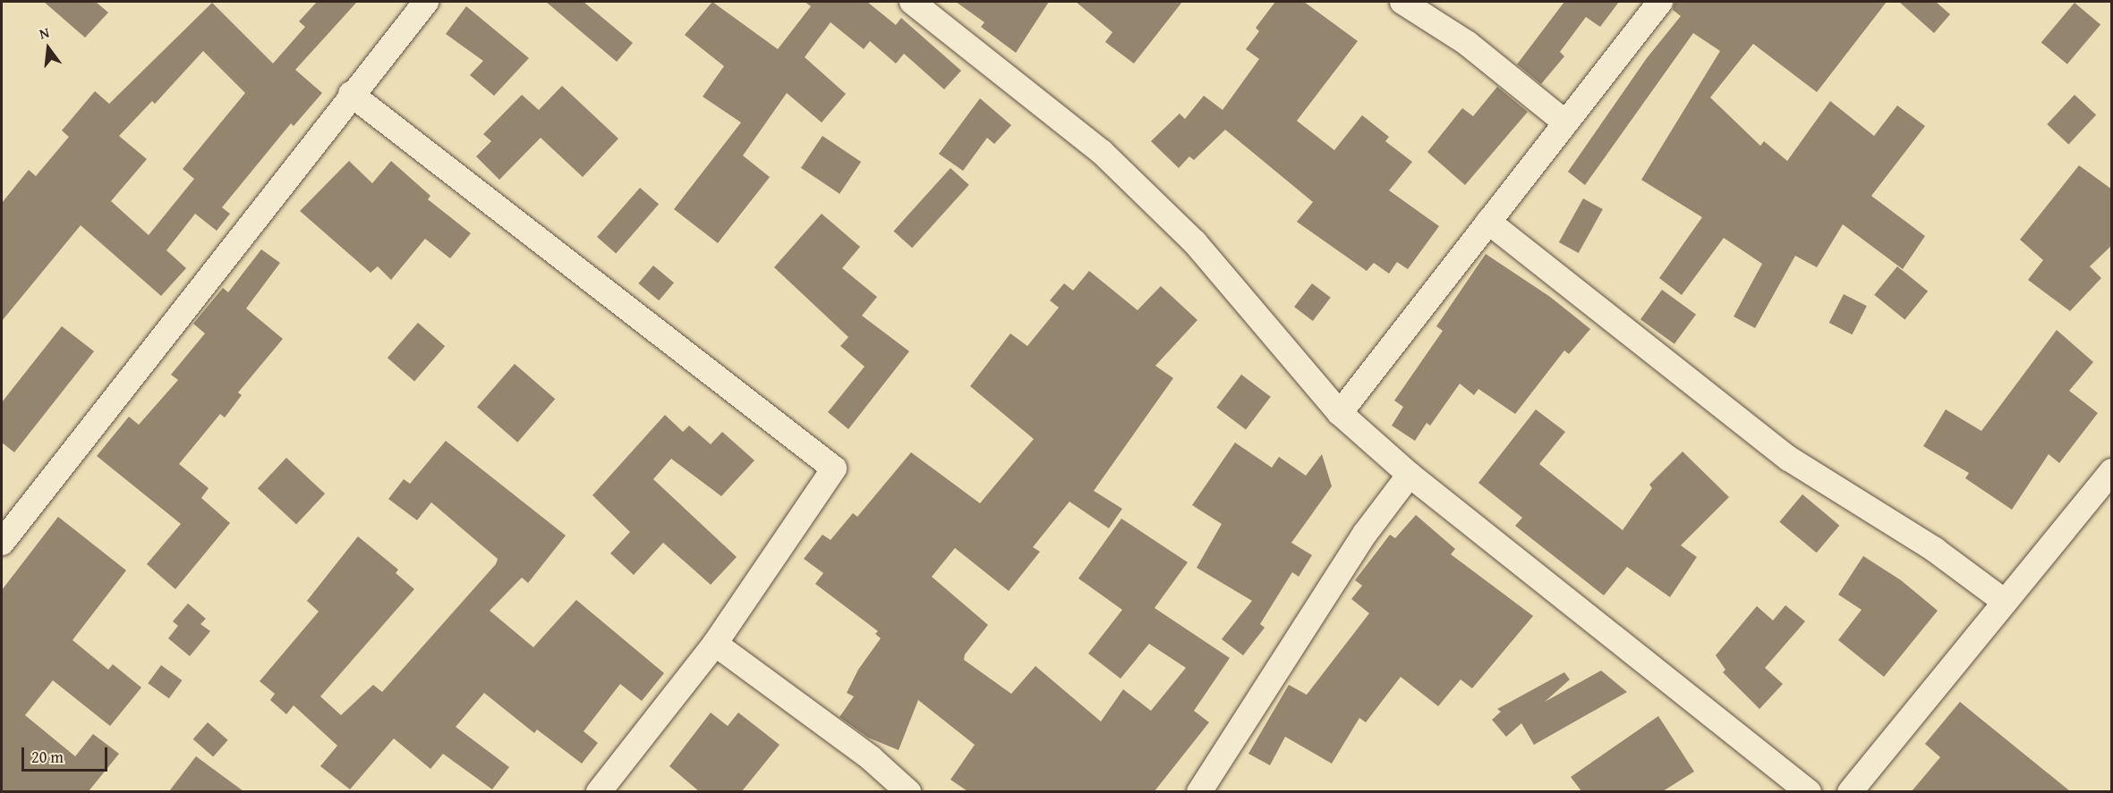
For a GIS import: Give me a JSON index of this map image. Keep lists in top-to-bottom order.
{
  "scale_bar": "20 m",
  "north": "top"
}
